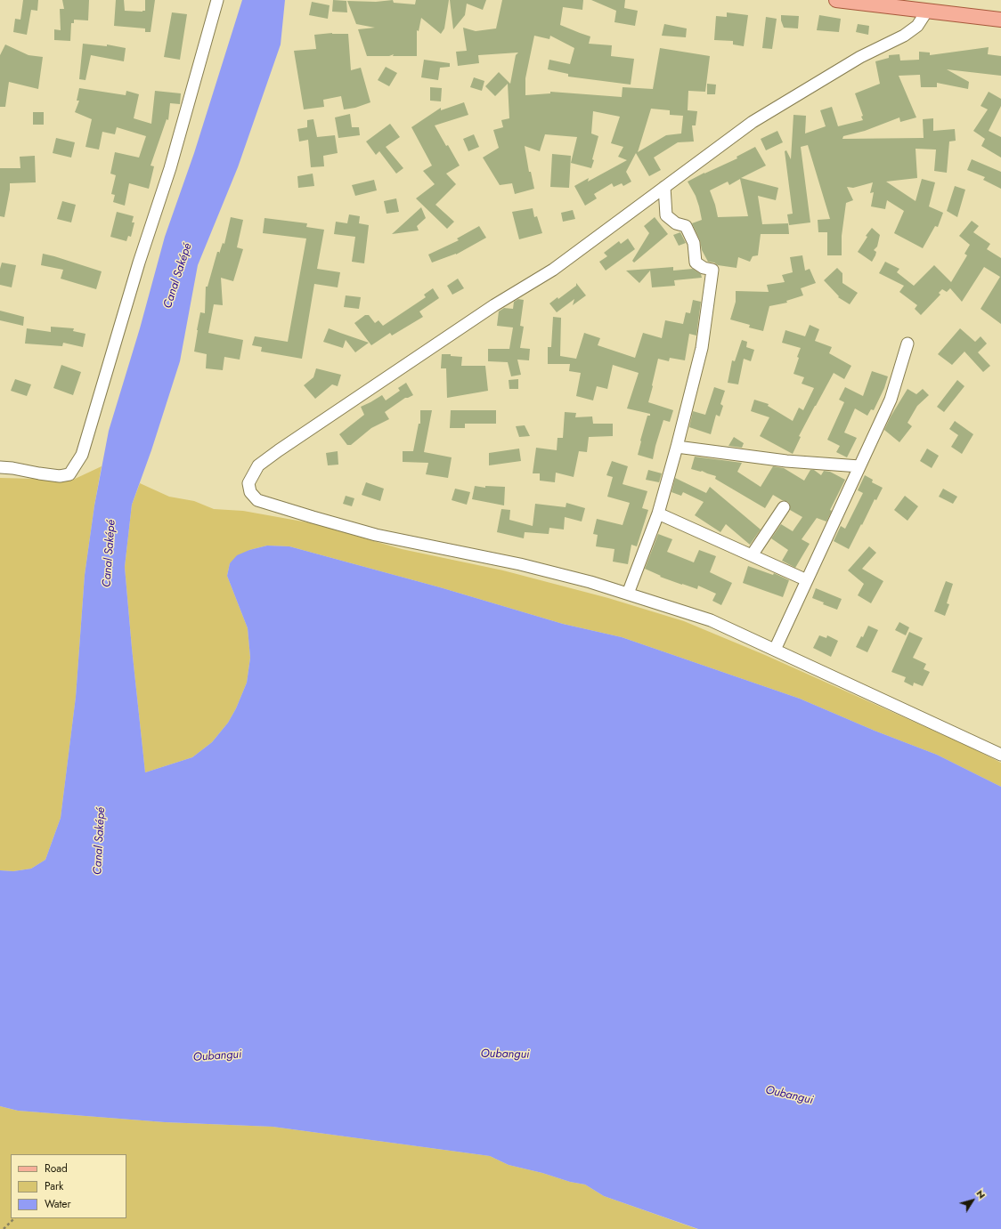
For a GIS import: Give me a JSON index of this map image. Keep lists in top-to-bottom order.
{
  "water": ["Canal Saképé", "Oubangui"],
  "legend": ["Road", "Park", "Water"],
  "north": "top right"
}
